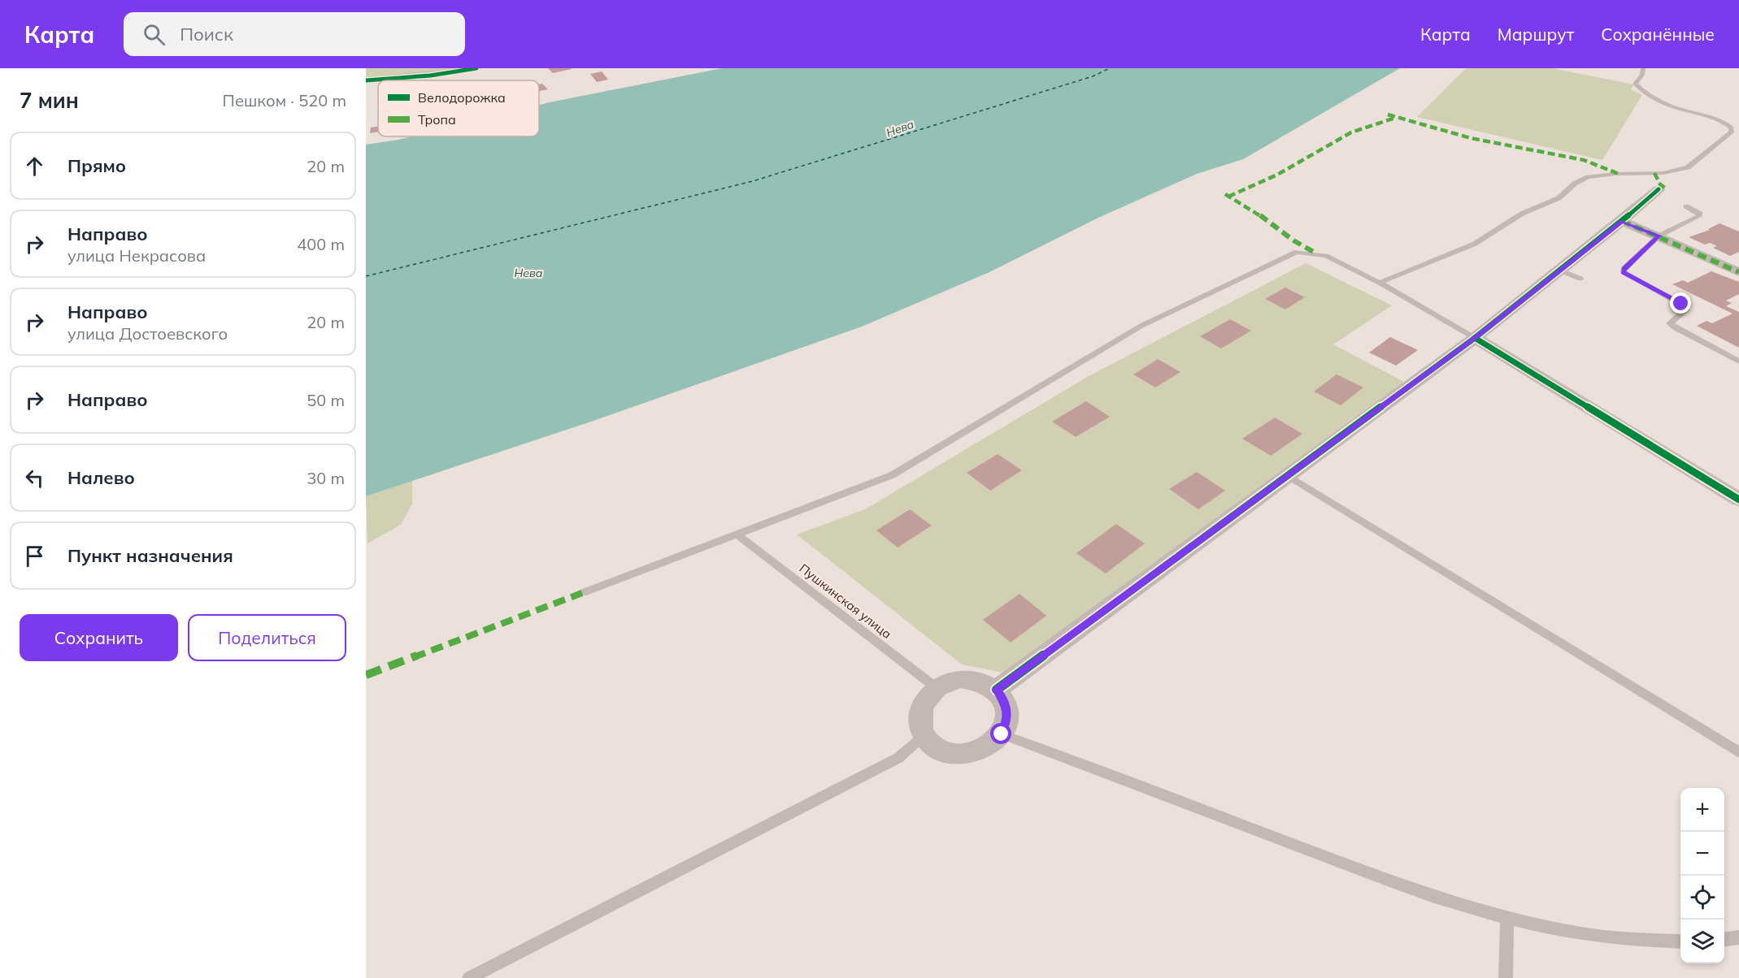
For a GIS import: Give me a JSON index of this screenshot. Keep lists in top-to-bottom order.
{
  "streets": {
    "lane": ["Пушкинская улица"]
  },
  "water": ["Нева"],
  "legend": ["Велодорожка", "Тропа"],
  "page": {
    "header": "Карта",
    "search": "Поиск",
    "nav": ["Карта", "Маршрут", "Сохранённые"],
    "heading": ["7 мин", "Пешком · 520 m"],
    "list": [
      ["Прямо", "20 m"],
      ["Направо", "улица Некрасова", "400 m"],
      ["Направо", "улица Достоевского", "20 m"],
      ["Направо", "50 m"],
      ["Налево", "30 m"],
      "Пункт назначения"
    ],
    "buttons": ["Сохранить", "Поделиться"],
    "map_buttons": ["+", "−"]
  }
}
